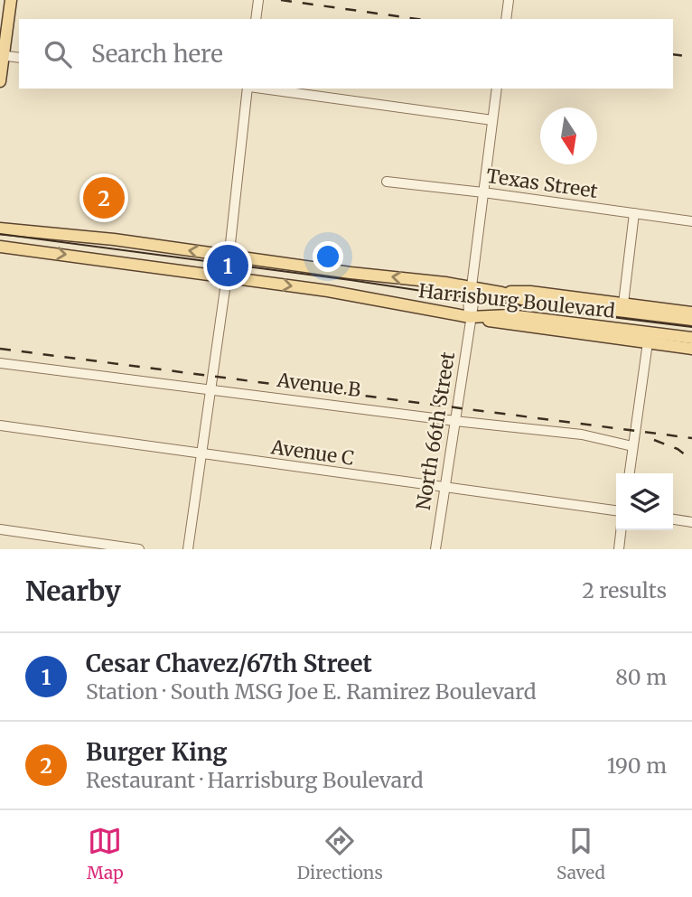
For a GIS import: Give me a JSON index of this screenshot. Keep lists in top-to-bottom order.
{
  "streets": {
    "main road": ["Harrisburg Boulevard"],
    "street": [
      "Texas Street",
      "Avenue B",
      "North 66th Street",
      "Avenue C"
    ]
  },
  "crossings": [
    ["Texas Street", "North 66th Street"],
    ["Harrisburg Boulevard", "North 66th Street"],
    ["Avenue B", "North 66th Street"],
    ["North 66th Street", "Avenue C"]
  ],
  "north": "bottom",
  "page": {
    "search": "Search here",
    "pins": ["2", "1"],
    "heading": ["Nearby", "2 results"],
    "list": [
      {
        "mark": "1",
        "name": "Cesar Chavez/67th Street",
        "note": "Station · South MSG Joe E. Ramirez Boulevard",
        "value": "80 m"
      },
      {
        "mark": "2",
        "name": "Burger King",
        "note": "Restaurant · Harrisburg Boulevard",
        "value": "190 m"
      }
    ],
    "nav": ["Map", "Directions", "Saved"]
  }
}
